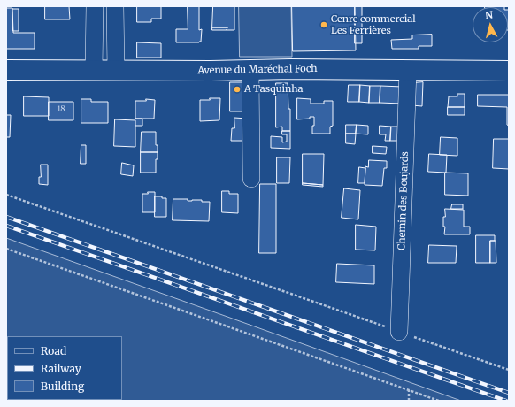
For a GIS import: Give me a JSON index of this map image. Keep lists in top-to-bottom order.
{
  "streets": {
    "main road": ["Avenue du Maréchal Foch"],
    "street": ["Chemin des Boujards"]
  },
  "crossings": [
    ["Avenue du Maréchal Foch", "Chemin des Boujards"]
  ],
  "places": ["Cenre commercial Les Ferrières", "A Tasquinha"],
  "house_numbers": ["18"],
  "legend": ["Road", "Railway", "Building"],
  "north": "top"
}
